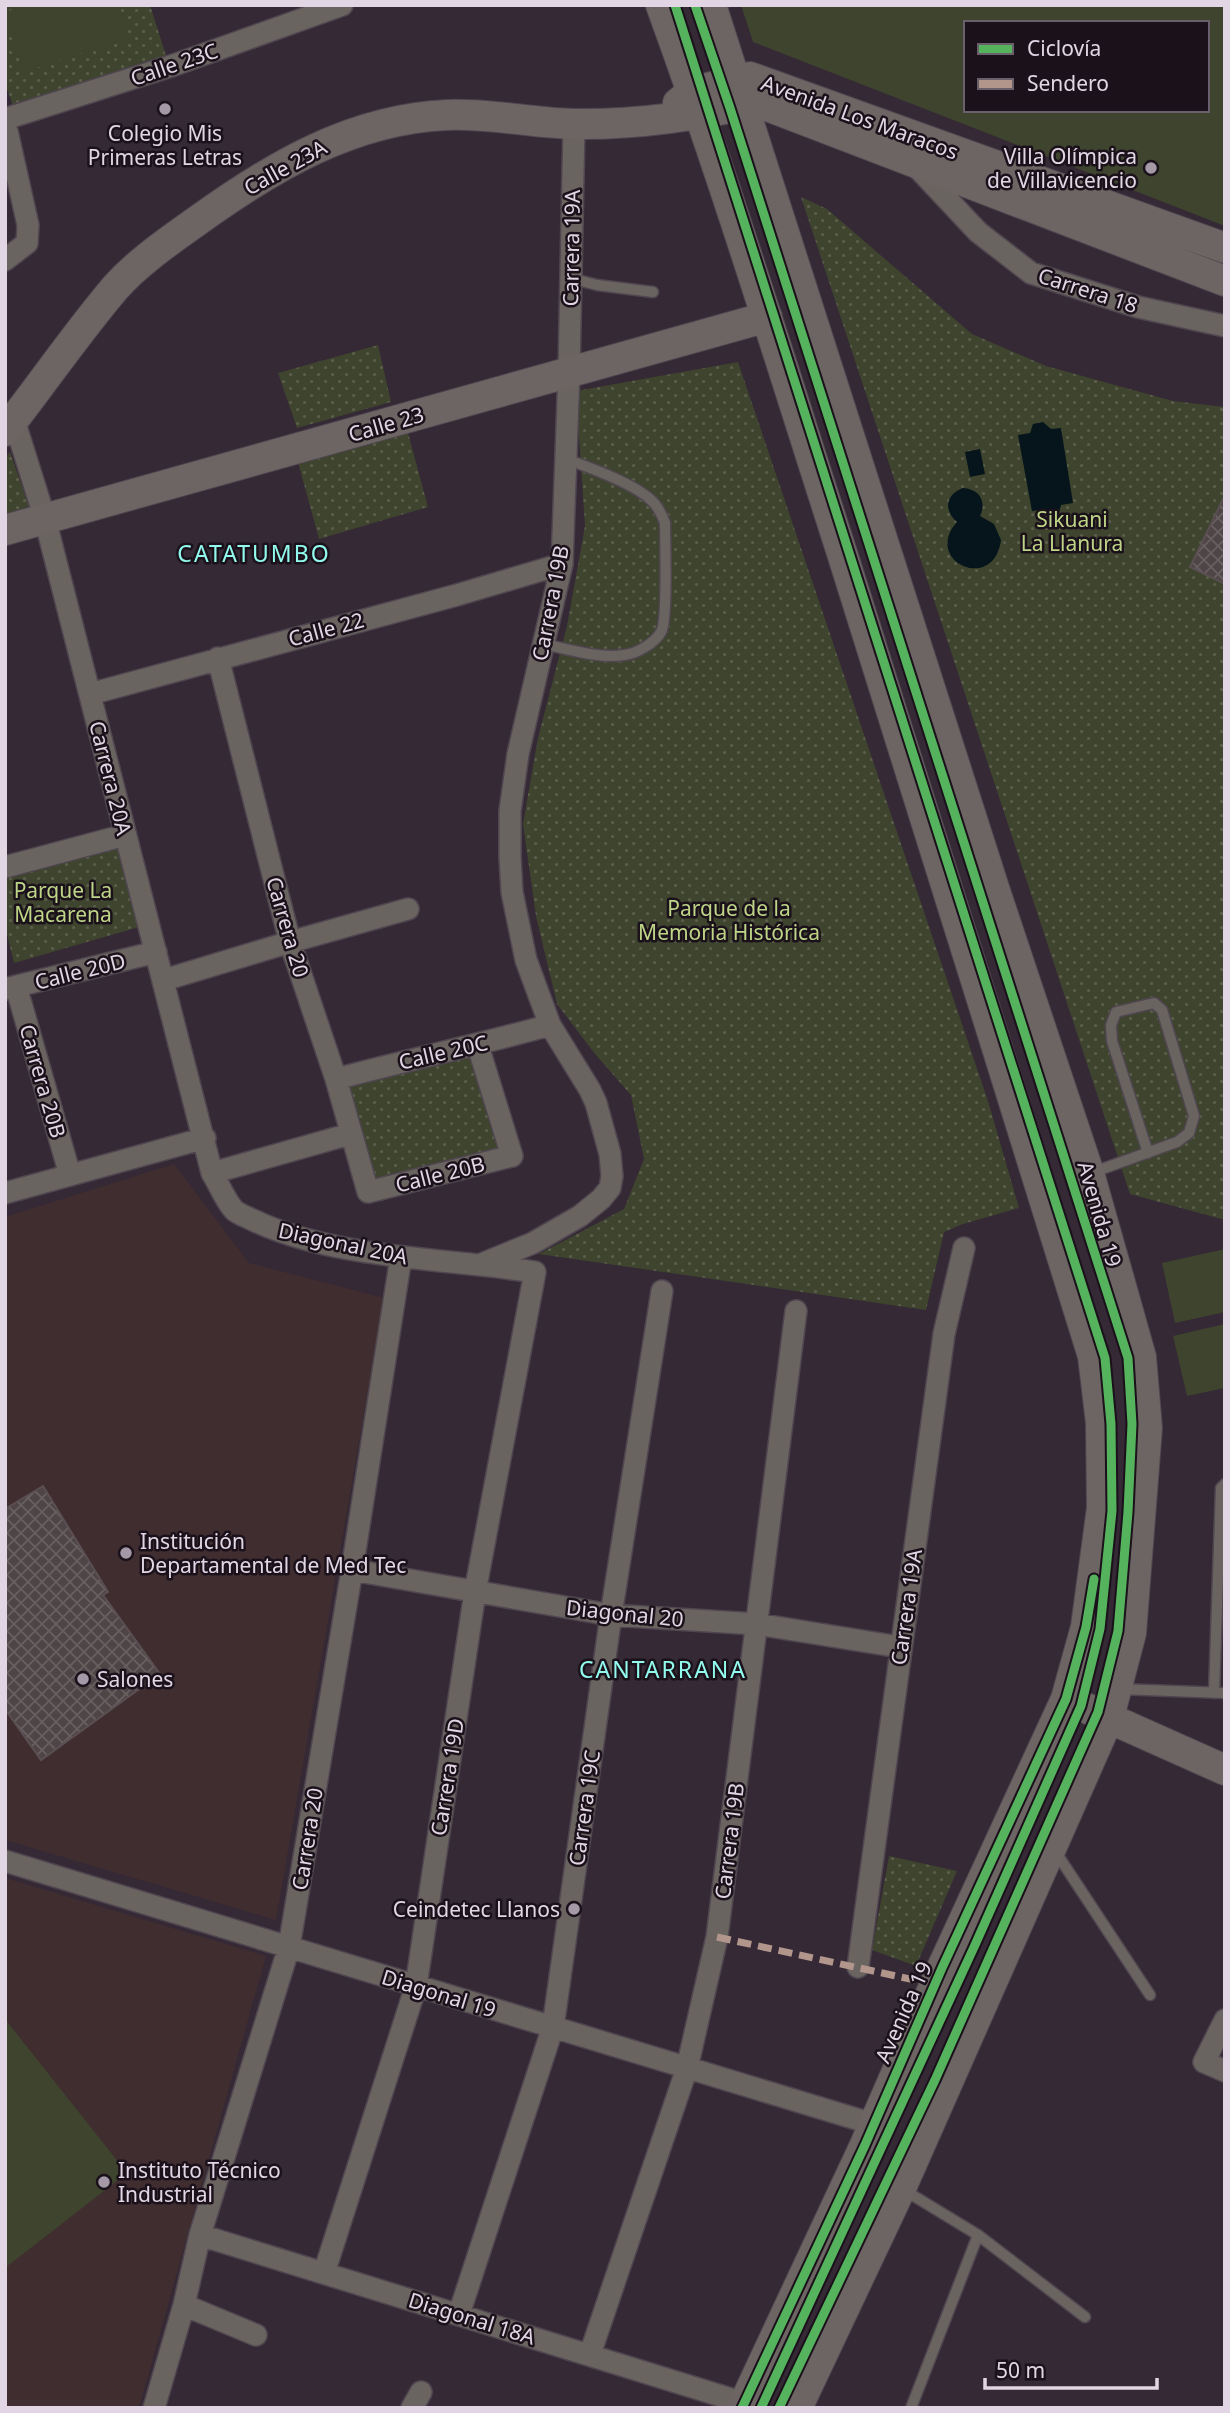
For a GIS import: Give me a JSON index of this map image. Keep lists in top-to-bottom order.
{
  "streets": {
    "main road": [
      "Avenida Los Maracos",
      "Calle 23A",
      "Calle 23",
      "Avenida 19"
    ],
    "street": [
      "Calle 23C",
      "Carrera 19A",
      "Carrera 18",
      "Carrera 19B",
      "Calle 22",
      "Carrera 20A",
      "Carrera 20",
      "Calle 20D",
      "Calle 20C",
      "Carrera 20B",
      "Calle 20B",
      "Diagonal 20A",
      "Diagonal 20",
      "Carrera 19D",
      "Carrera 19C",
      "Diagonal 19",
      "Diagonal 18A"
    ]
  },
  "crossings": [
    ["Avenida Los Maracos", "Calle 23A"],
    ["Avenida Los Maracos", "Carrera 18"],
    ["Avenida Los Maracos", "Avenida 19"],
    ["Calle 23A", "Carrera 19A"],
    ["Calle 23A", "Carrera 20A"],
    ["Calle 23A", "Avenida 19"],
    ["Carrera 19A", "Calle 23"],
    ["Carrera 19A", "Carrera 19B"],
    ["Carrera 19A", "Diagonal 20"],
    ["Calle 23", "Carrera 19B"],
    ["Calle 23", "Carrera 20A"],
    ["Calle 23", "Avenida 19"],
    ["Carrera 19B", "Calle 22"],
    ["Carrera 19B", "Calle 20C"],
    ["Carrera 19B", "Diagonal 20"],
    ["Carrera 19B", "Diagonal 19"],
    ["Carrera 19B", "Diagonal 18A"],
    ["Calle 22", "Carrera 20A"],
    ["Calle 22", "Carrera 20"],
    ["Carrera 20A", "Calle 20D"],
    ["Carrera 20A", "Diagonal 20A"],
    ["Carrera 20", "Calle 20C"],
    ["Carrera 20", "Calle 20B"],
    ["Carrera 20", "Diagonal 20A"],
    ["Carrera 20", "Diagonal 20"],
    ["Carrera 20", "Diagonal 19"],
    ["Carrera 20", "Diagonal 18A"],
    ["Calle 20D", "Carrera 20B"],
    ["Calle 20C", "Calle 20B"],
    ["Avenida 19", "Diagonal 19"],
    ["Avenida 19", "Diagonal 18A"],
    ["Diagonal 20A", "Carrera 19D"],
    ["Diagonal 20", "Carrera 19D"],
    ["Diagonal 20", "Carrera 19C"],
    ["Carrera 19D", "Diagonal 19"],
    ["Carrera 19D", "Diagonal 18A"],
    ["Carrera 19C", "Diagonal 19"],
    ["Carrera 19C", "Diagonal 18A"]
  ],
  "districts": ["CATATUMBO", "CANTARRANA"],
  "parks": ["Sikuani La Llanura", "Parque La Macarena", "Parque de la Memoria Histórica"],
  "places": [
    "Colegio Mis Primeras Letras",
    "Villa Olímpica de Villavicencio",
    "Institución Departamental de Med Tec",
    "Salones",
    "Ceindetec Llanos",
    "Instituto Técnico Industrial"
  ],
  "legend": ["Ciclovía", "Sendero"],
  "scale_bar": "50 m"
}
